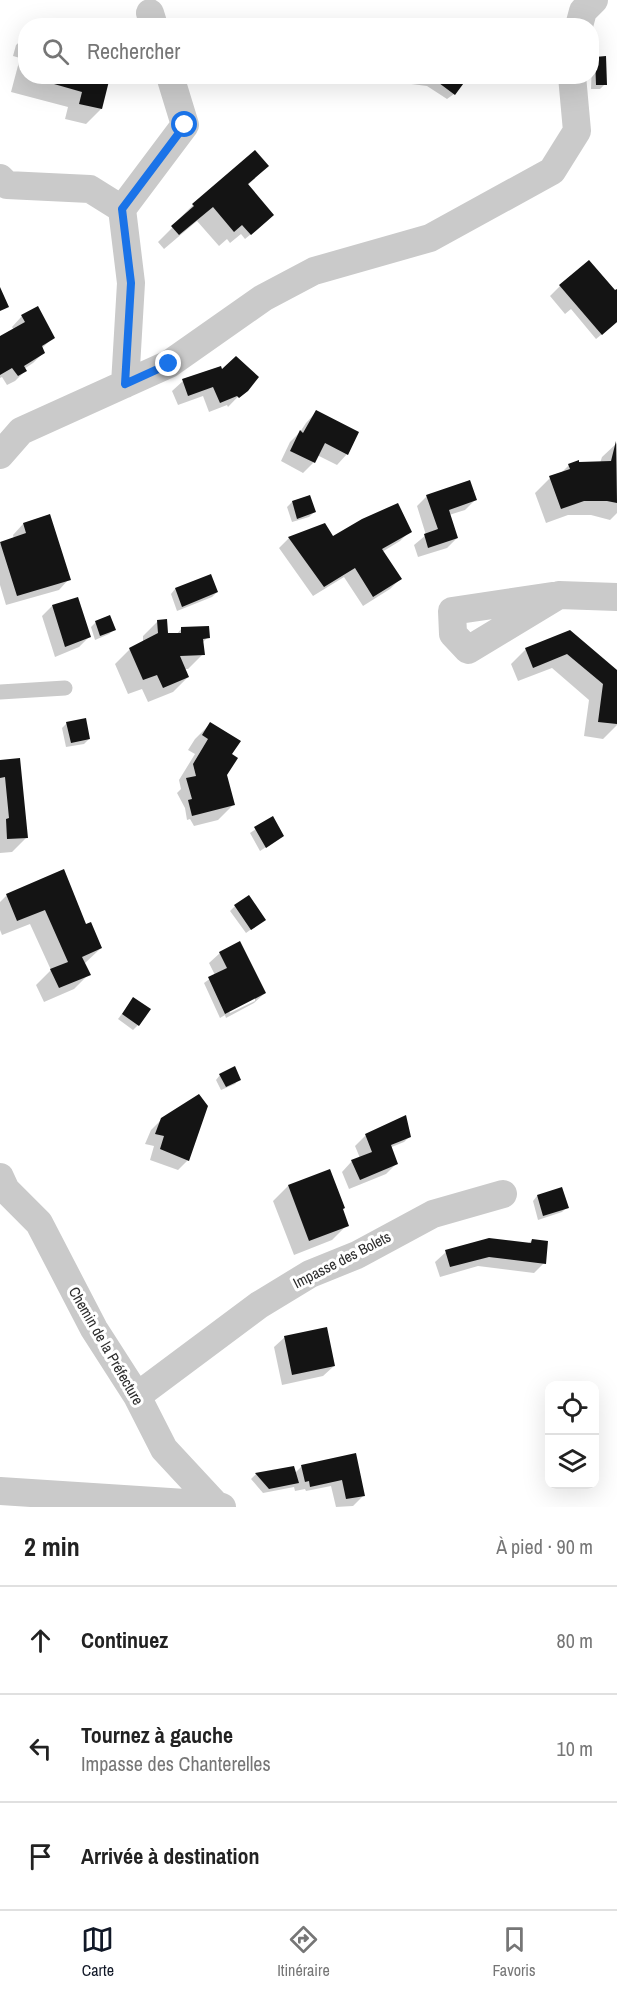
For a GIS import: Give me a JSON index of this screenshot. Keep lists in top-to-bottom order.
{
  "streets": {
    "street": ["Impasse des Bolets", "Chemin de la Préfecture"]
  },
  "crossings": [
    ["Impasse des Bolets", "Chemin de la Préfecture"]
  ],
  "page": {
    "search": "Rechercher",
    "heading": ["2 min", "À pied · 90 m"],
    "list": [
      ["Continuez", "80 m"],
      ["Tournez à gauche", "Impasse des Chanterelles", "10 m"],
      "Arrivée à destination"
    ],
    "nav": ["Carte", "Itinéraire", "Favoris"]
  }
}
